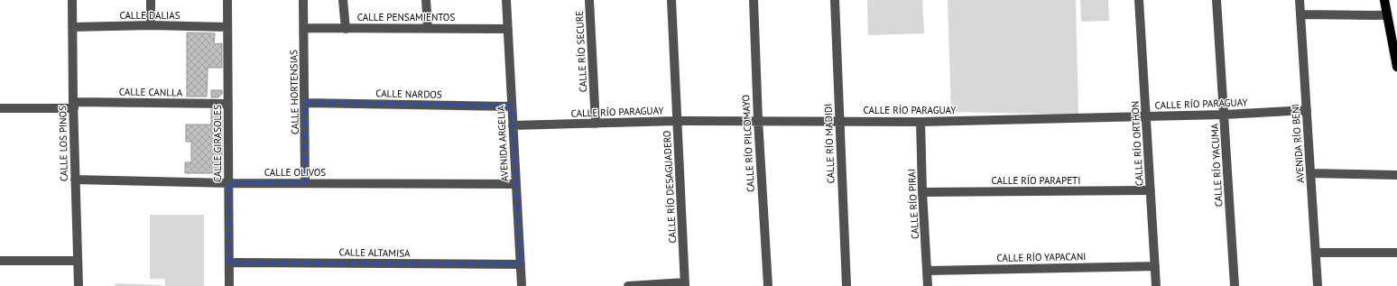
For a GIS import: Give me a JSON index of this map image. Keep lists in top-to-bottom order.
{
  "streets": {
    "street": [
      "CALLE DALIAS",
      "CALLE PENSAMIENTOS",
      "CALLE RÍO SECURE",
      "CALLE CANLLA",
      "CALLE HORTENSIAS",
      "CALLE NARDOS",
      "CALLE RÍO PARAGUAY",
      "CALLE LOS PINOS",
      "CALLE GIRASOLES",
      "AVENIDA ARGELIA",
      "CALLE RÍO PILCOMAYO",
      "CALLE RÍO MADIDI",
      "CALLE RÍO ORTHON",
      "AVENIDA RÍO BENI",
      "CALLE RÍO YACUMA",
      "CALLE OLIVOS",
      "CALLE RÍO PARAPETI",
      "CALLE RÍO DESAGUADERO",
      "CALLE RÍO PIRAI",
      "CALLE ALTAMISA",
      "CALLE RÍO YAPACANI"
    ]
  },
  "crossings": [
    ["CALLE DALIAS", "CALLE LOS PINOS"],
    ["CALLE DALIAS", "CALLE GIRASOLES"],
    ["CALLE PENSAMIENTOS", "CALLE HORTENSIAS"],
    ["CALLE PENSAMIENTOS", "AVENIDA ARGELIA"],
    ["CALLE RÍO SECURE", "CALLE RÍO PARAGUAY"],
    ["CALLE CANLLA", "CALLE LOS PINOS"],
    ["CALLE CANLLA", "CALLE GIRASOLES"],
    ["CALLE HORTENSIAS", "CALLE NARDOS"],
    ["CALLE HORTENSIAS", "CALLE OLIVOS"],
    ["CALLE NARDOS", "AVENIDA ARGELIA"],
    ["CALLE RÍO PARAGUAY", "AVENIDA ARGELIA"],
    ["CALLE RÍO PARAGUAY", "CALLE RÍO PILCOMAYO"],
    ["CALLE RÍO PARAGUAY", "CALLE RÍO MADIDI"],
    ["CALLE RÍO PARAGUAY", "CALLE RÍO ORTHON"],
    ["CALLE RÍO PARAGUAY", "AVENIDA RÍO BENI"],
    ["CALLE RÍO PARAGUAY", "CALLE RÍO YACUMA"],
    ["CALLE RÍO PARAGUAY", "CALLE RÍO DESAGUADERO"],
    ["CALLE RÍO PARAGUAY", "CALLE RÍO PIRAI"],
    ["CALLE LOS PINOS", "CALLE OLIVOS"],
    ["CALLE GIRASOLES", "CALLE OLIVOS"],
    ["CALLE GIRASOLES", "CALLE ALTAMISA"],
    ["AVENIDA ARGELIA", "CALLE OLIVOS"],
    ["AVENIDA ARGELIA", "CALLE ALTAMISA"],
    ["CALLE RÍO ORTHON", "CALLE RÍO PARAPETI"],
    ["CALLE RÍO ORTHON", "CALLE RÍO YAPACANI"],
    ["CALLE RÍO PARAPETI", "CALLE RÍO PIRAI"],
    ["CALLE RÍO PIRAI", "CALLE RÍO YAPACANI"]
  ]
}
